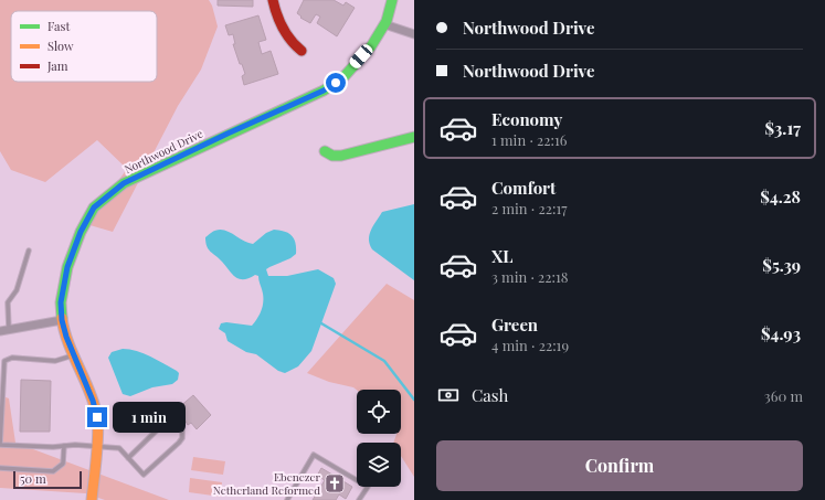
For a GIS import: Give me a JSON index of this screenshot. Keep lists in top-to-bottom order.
{
  "streets": {
    "street": ["Northwood Drive"]
  },
  "places": {
    "church": ["Ebenezer Netherland Reformed"]
  },
  "legend": ["Fast", "Slow", "Jam"],
  "scale_bar": "50 m",
  "page": {
    "banner": ["Northwood Drive", "Northwood Drive"],
    "list": [
      {
        "name": "Economy",
        "note": "1 min · 22:16",
        "value": "$3.17"
      },
      {
        "name": "Comfort",
        "note": "2 min · 22:17",
        "value": "$4.28"
      },
      {
        "name": "XL",
        "note": "3 min · 22:18",
        "value": "$5.39"
      },
      {
        "name": "Green",
        "note": "4 min · 22:19",
        "value": "$4.93"
      }
    ],
    "pay": ["Cash", "360 m"],
    "bubble": "1 min",
    "buttons": "Confirm",
    "scale": "50 m"
  }
}
